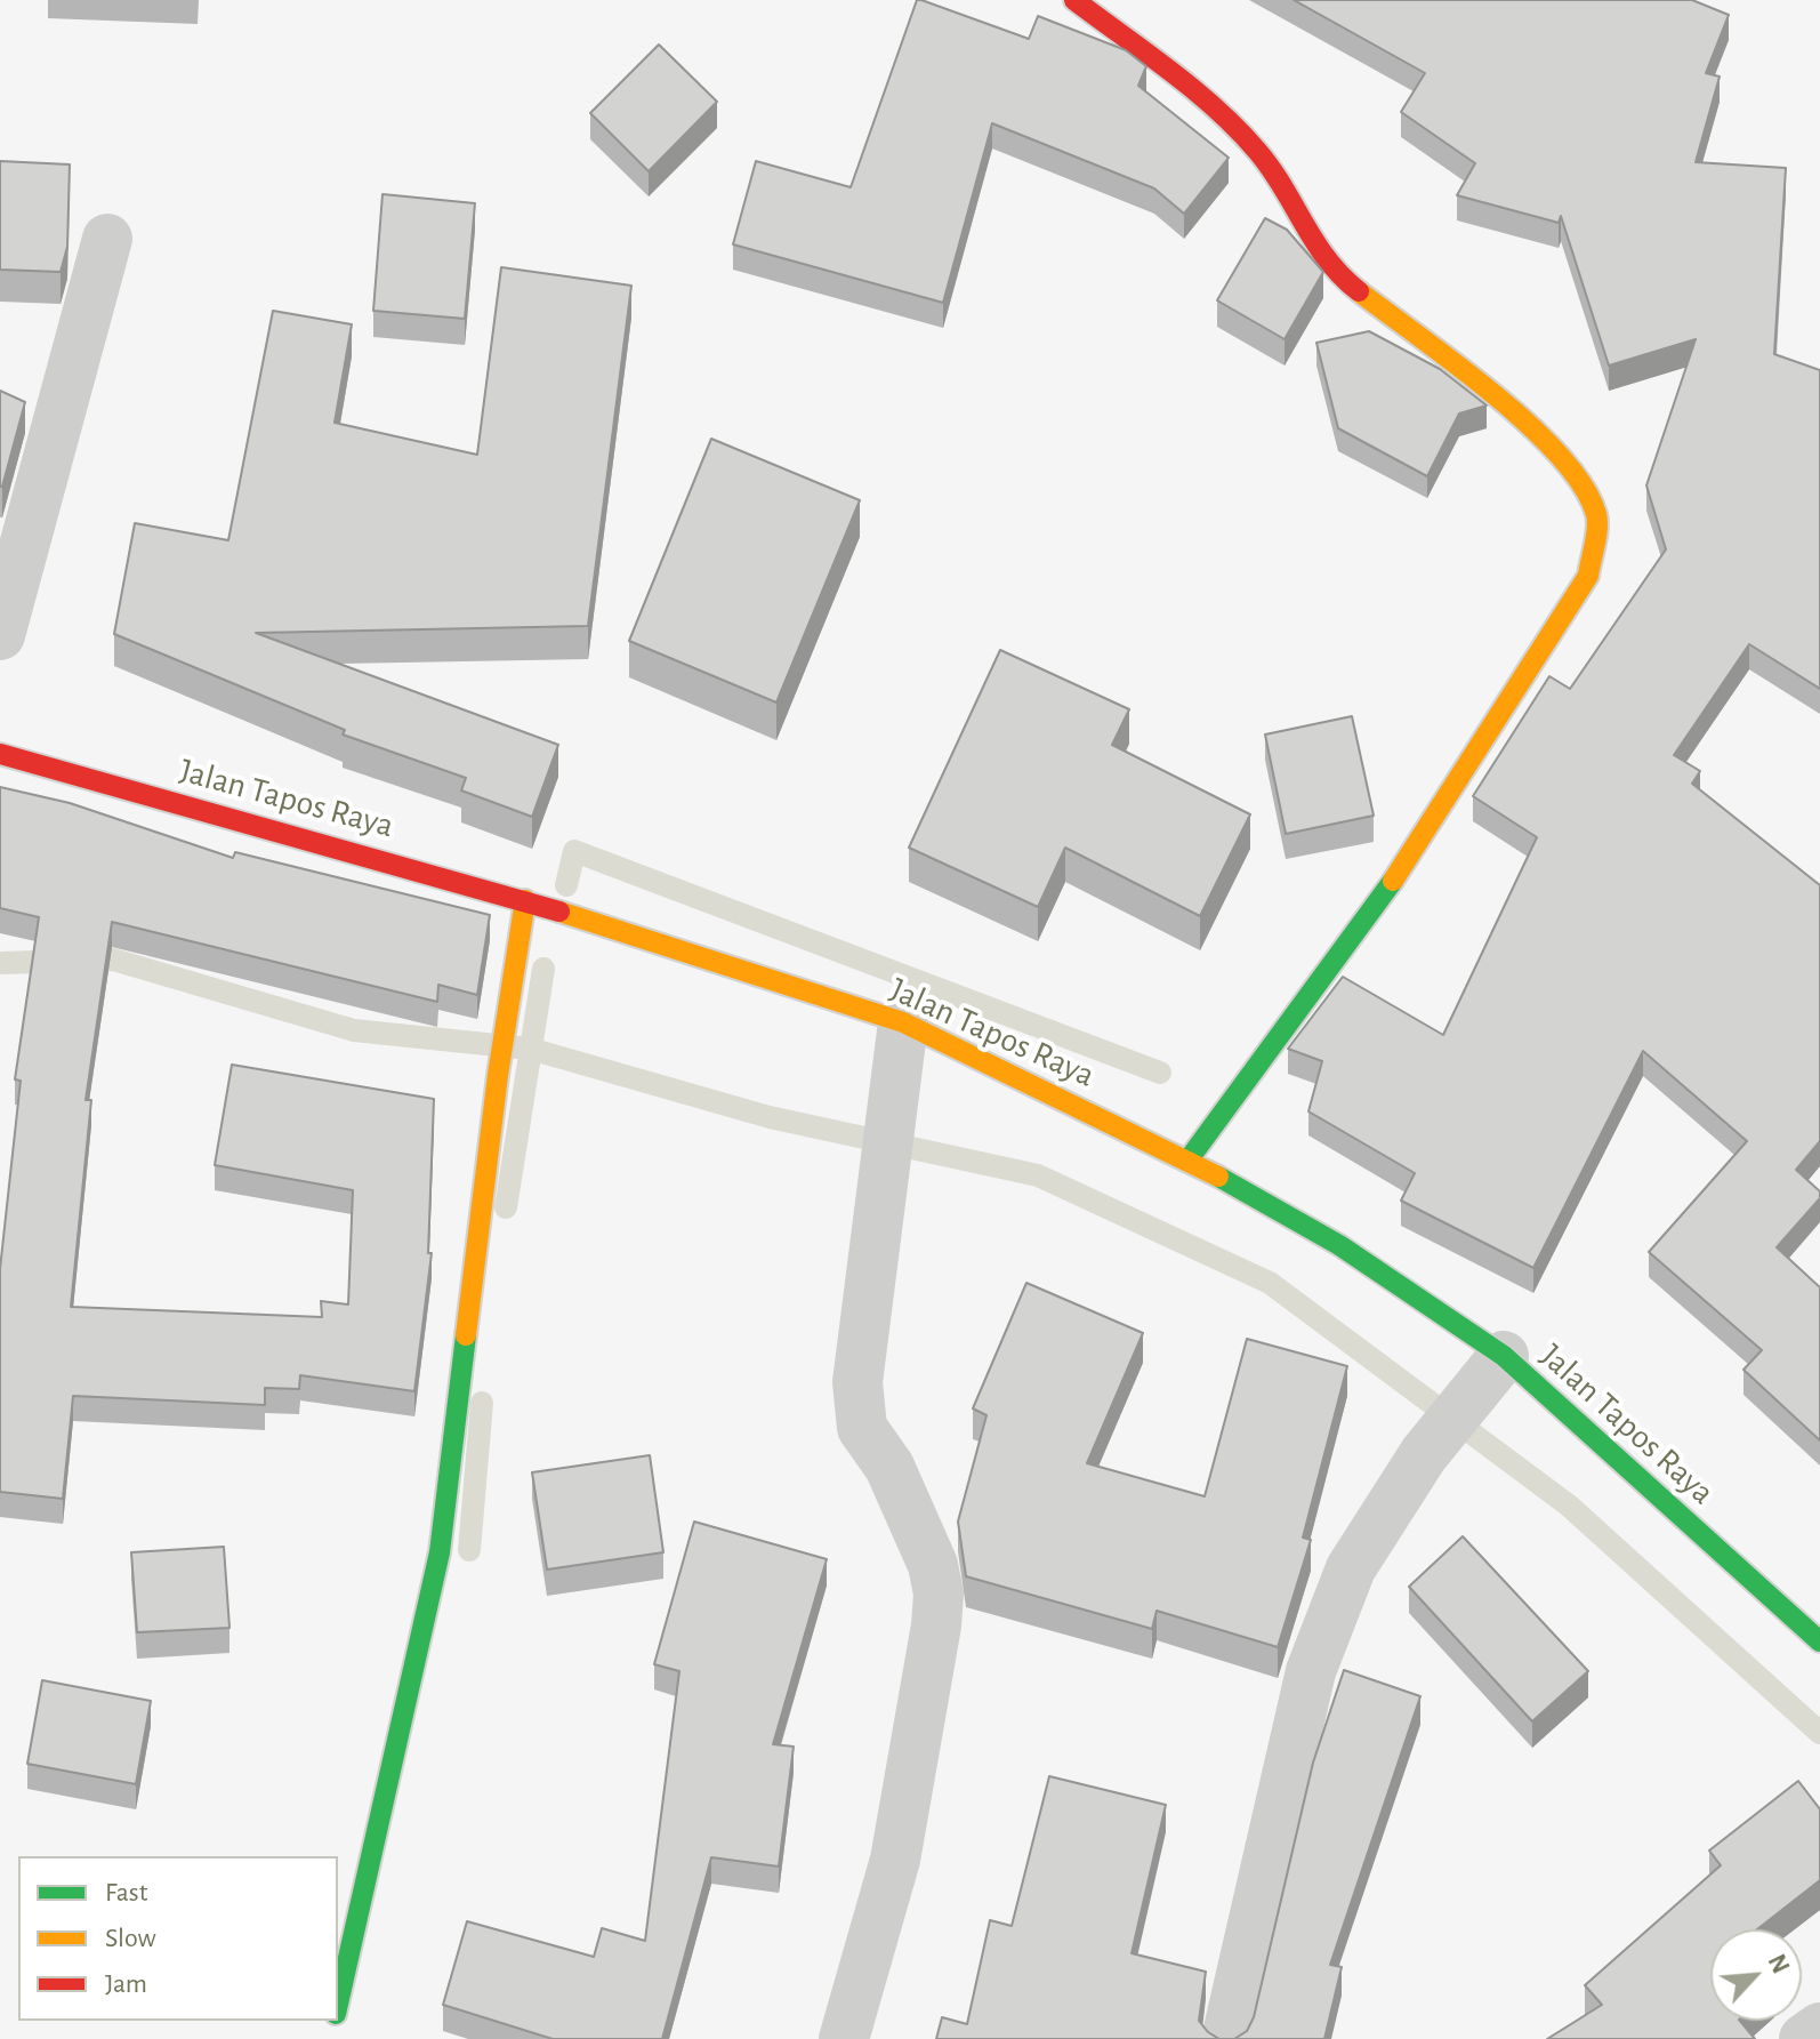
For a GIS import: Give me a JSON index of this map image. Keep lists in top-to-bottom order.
{
  "streets": {
    "street": ["Jalan Tapos Raya"]
  },
  "legend": ["Fast", "Slow", "Jam"],
  "north": "top right"
}
